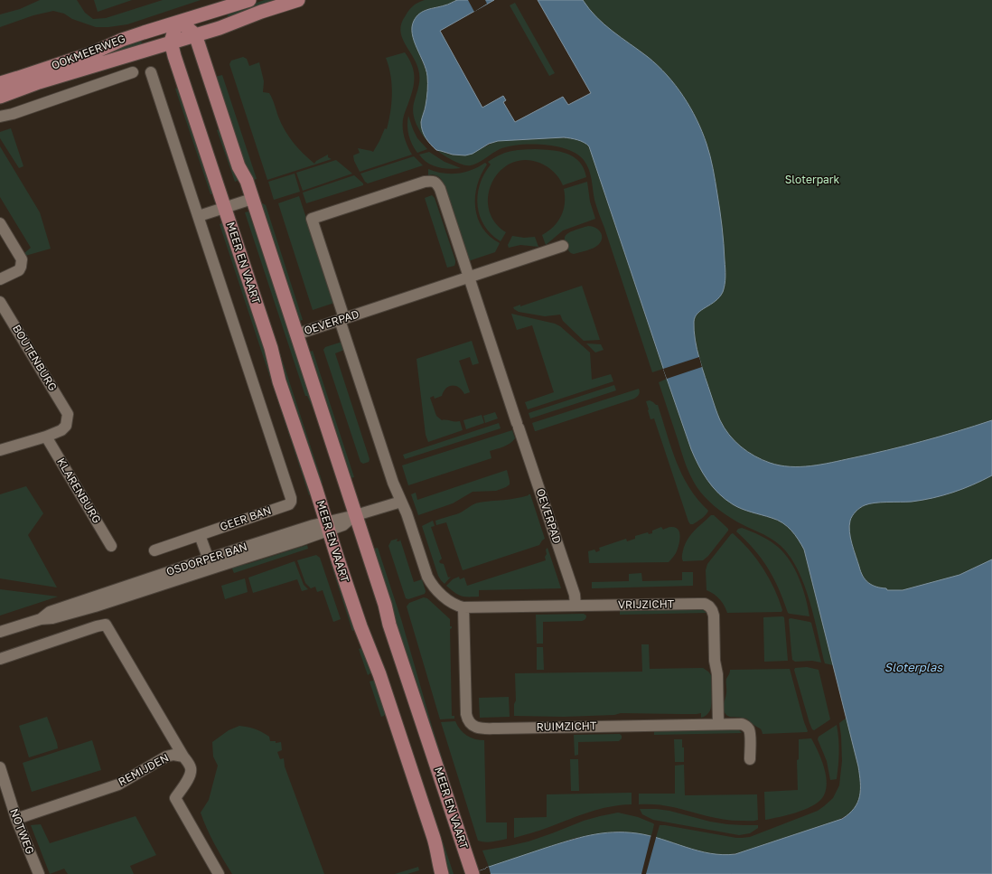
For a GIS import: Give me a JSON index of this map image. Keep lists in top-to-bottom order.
{
  "streets": {
    "main road": ["OOKMEERWEG", "MEER EN VAART"],
    "street": [
      "OEVERPAD",
      "BOUTENBURG",
      "KLARENBURG",
      "GEER BAN",
      "OSDORPER BAN",
      "VRIJZICHT",
      "RUIMZICHT",
      "REMIJDEN",
      "NOTWEG"
    ]
  },
  "crossings": [
    ["OOKMEERWEG", "MEER EN VAART"],
    ["MEER EN VAART", "OEVERPAD"],
    ["MEER EN VAART", "GEER BAN"],
    ["MEER EN VAART", "OSDORPER BAN"],
    ["OEVERPAD", "VRIJZICHT"],
    ["BOUTENBURG", "KLARENBURG"],
    ["VRIJZICHT", "RUIMZICHT"],
    ["REMIJDEN", "NOTWEG"]
  ],
  "water": ["Sloterplas"],
  "parks": ["Sloterpark"]
}
